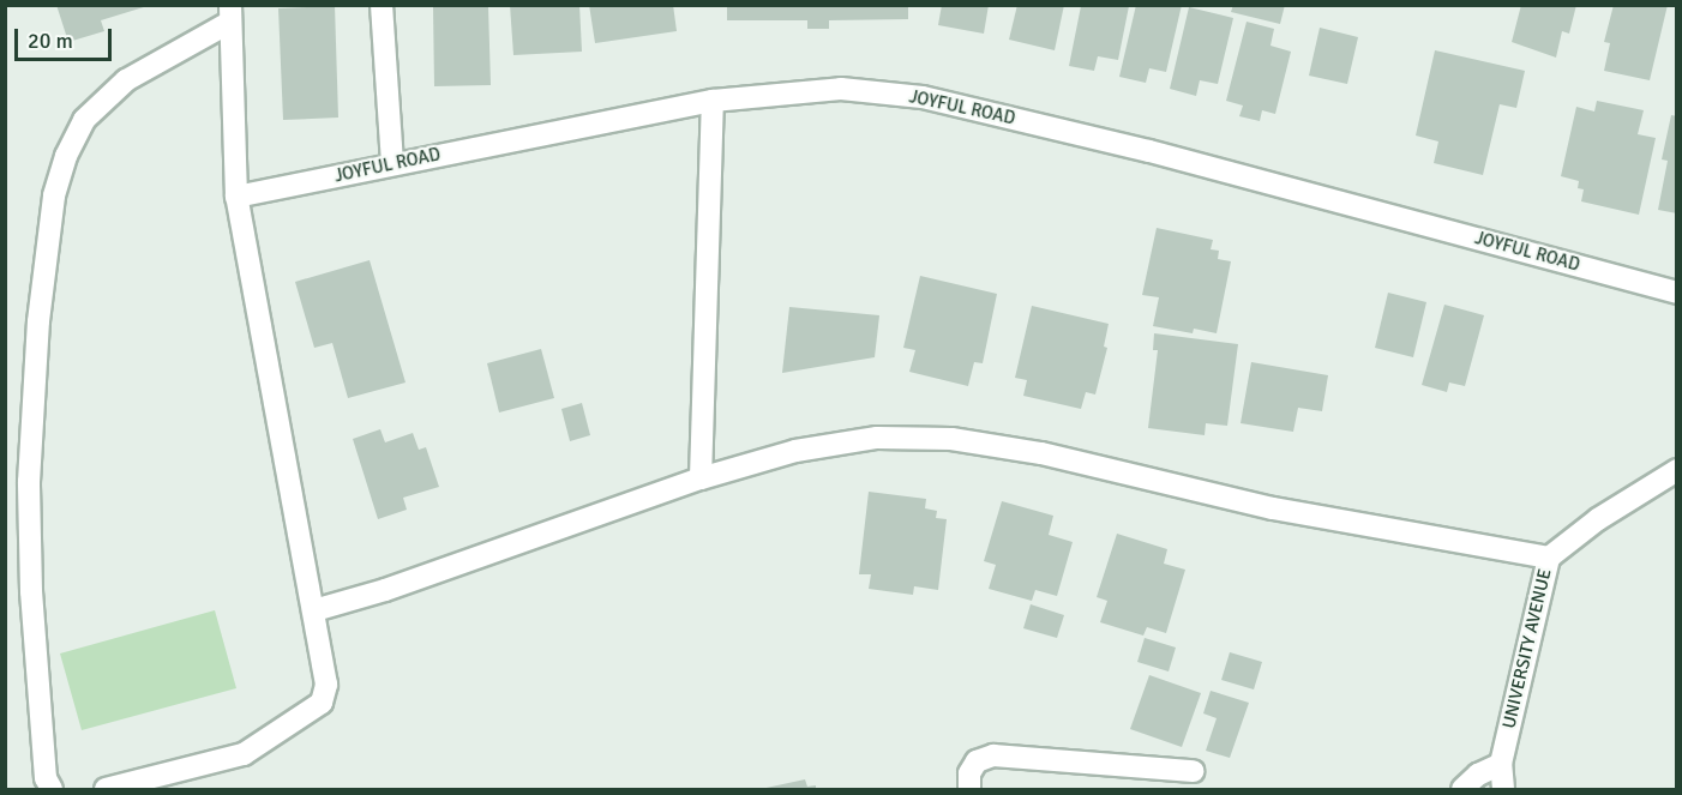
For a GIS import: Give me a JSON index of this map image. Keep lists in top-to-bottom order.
{
  "streets": {
    "street": ["JOYFUL ROAD", "UNIVERSITY AVENUE"]
  },
  "scale_bar": "20 m"
}
